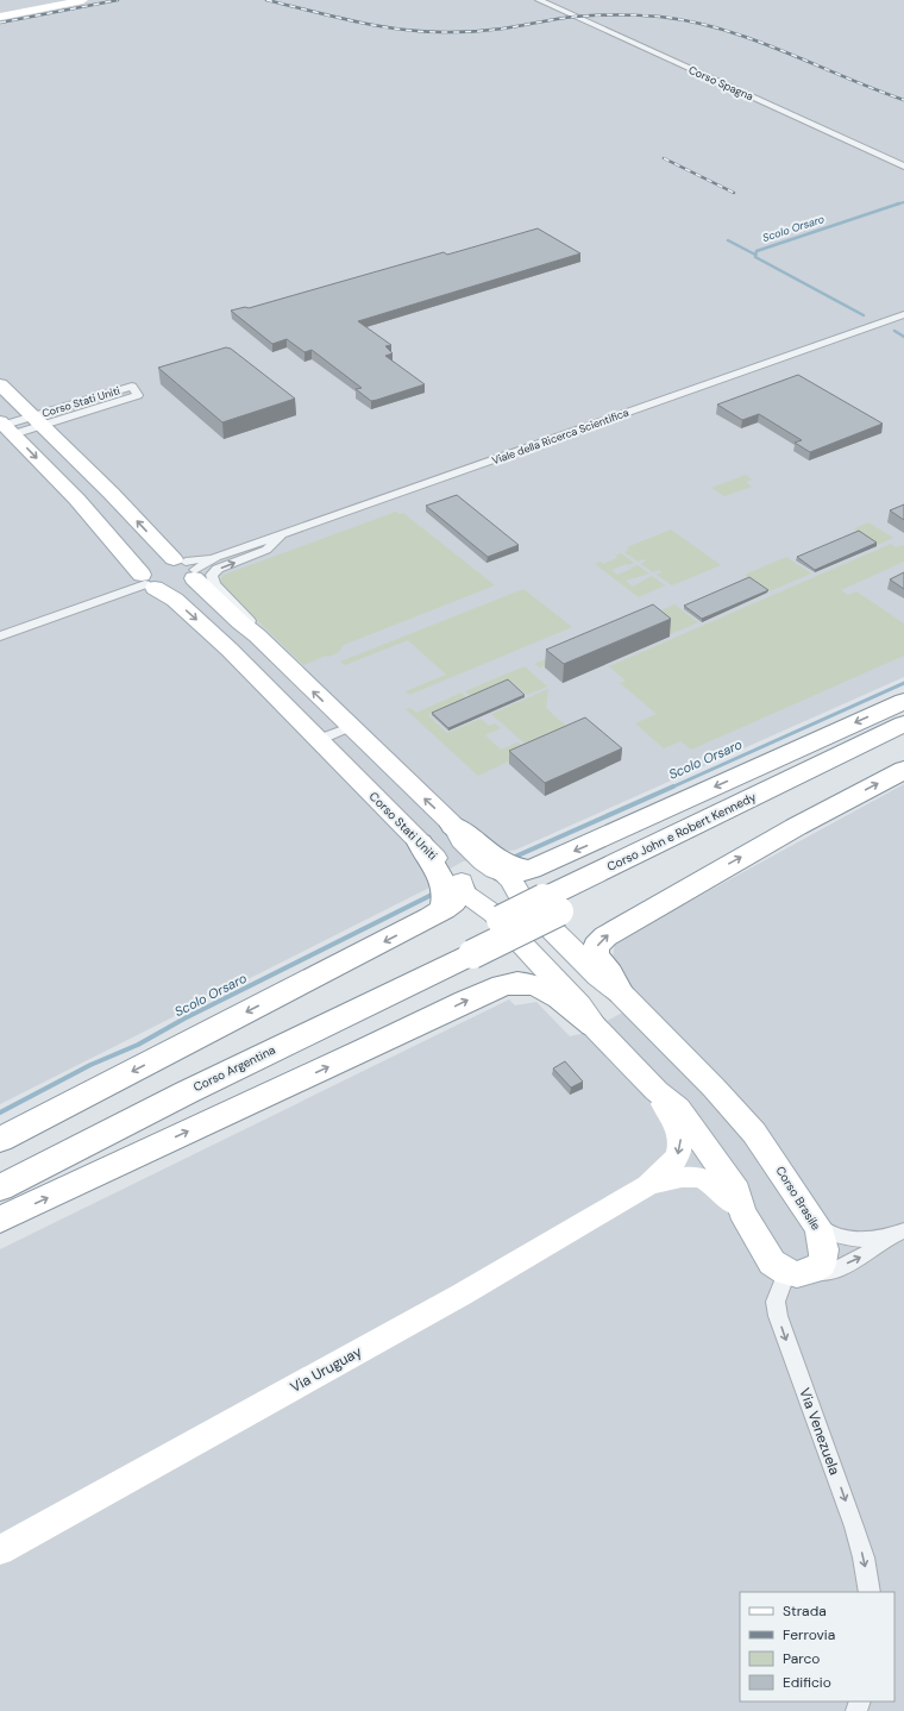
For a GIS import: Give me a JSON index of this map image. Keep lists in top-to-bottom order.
{
  "streets": {
    "highway": ["Corso John e Robert Kennedy", "Corso Argentina"],
    "main road": ["Corso Stati Uniti", "Corso Brasile"],
    "street": [
      "Corso Spagna",
      "Viale della Ricerca Scientifica",
      "Via Uruguay",
      "Via Venezuela"
    ]
  },
  "crossings": [
    ["Corso Stati Uniti", "Viale della Ricerca Scientifica"],
    ["Corso Stati Uniti", "Corso John e Robert Kennedy"],
    ["Corso Stati Uniti", "Corso Brasile"],
    ["Corso John e Robert Kennedy", "Corso Argentina"],
    ["Corso John e Robert Kennedy", "Corso Brasile"],
    ["Corso Brasile", "Via Venezuela"]
  ],
  "one_way": ["Via Venezuela"],
  "water": ["Scolo Orsaro"],
  "legend": [
    "Strada",
    "Ferrovia",
    "Parco",
    "Edificio"
  ]
}
